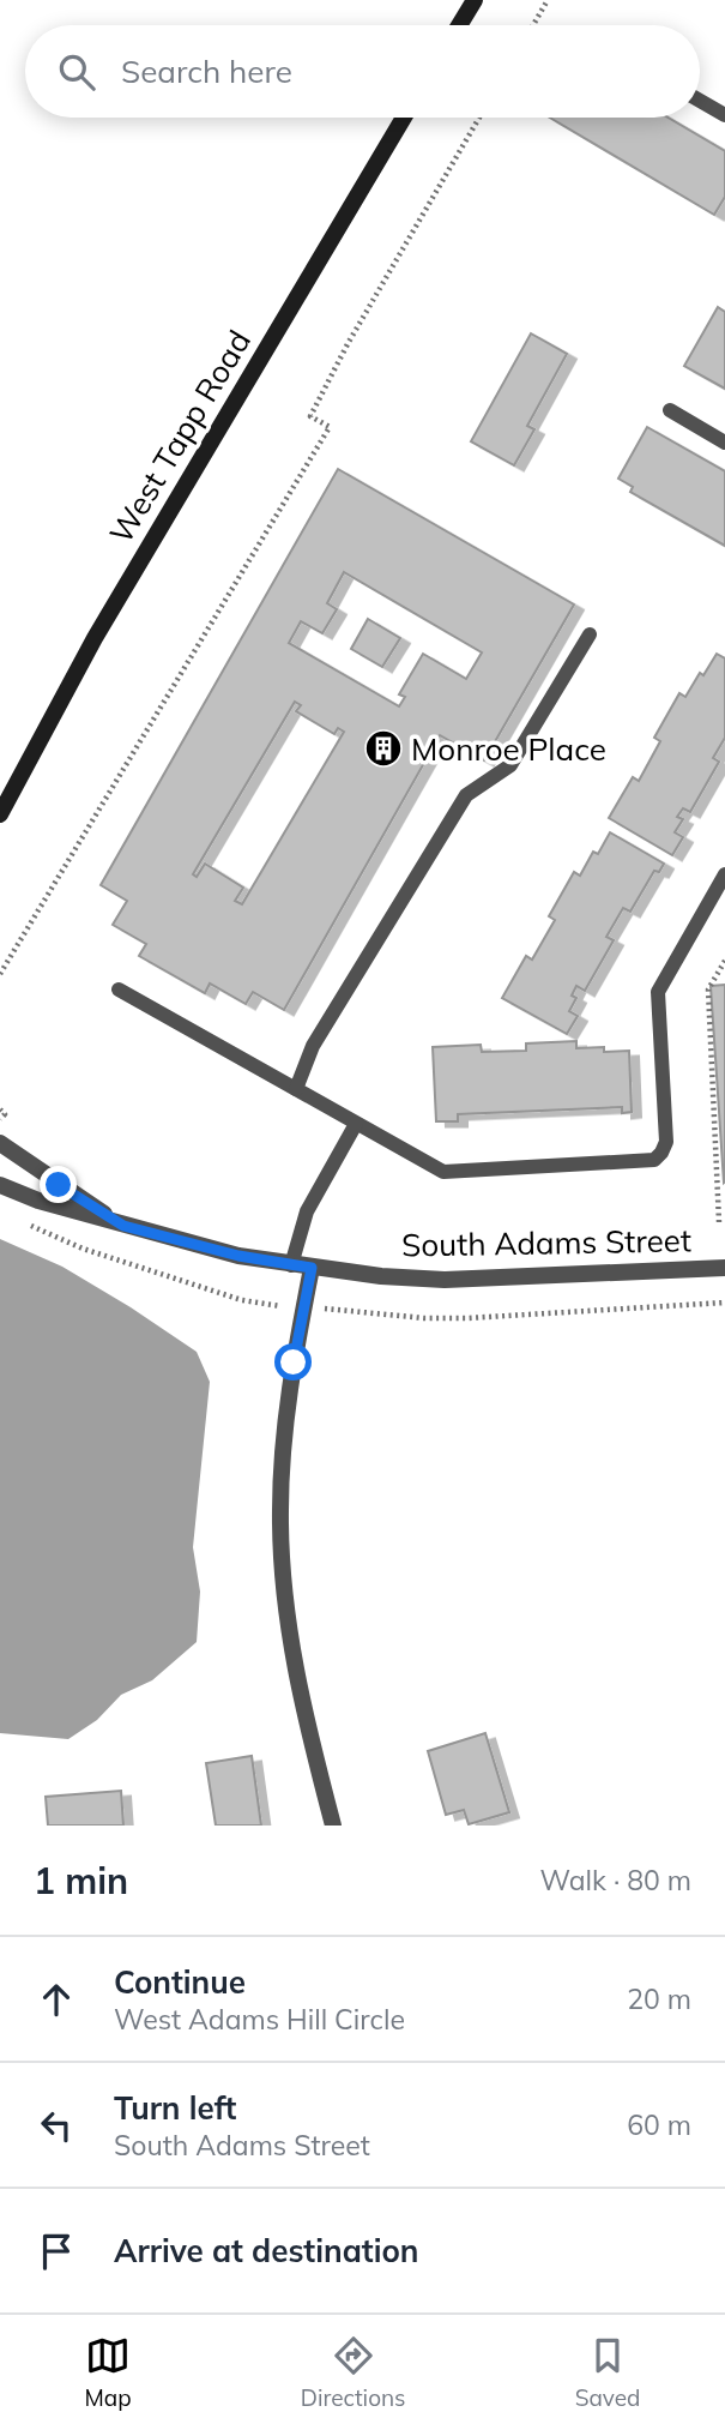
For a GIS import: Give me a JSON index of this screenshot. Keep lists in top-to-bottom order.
{
  "streets": {
    "main road": ["West Tapp Road"],
    "street": ["South Adams Street"]
  },
  "places": {
    "building": ["Monroe Place"]
  },
  "page": {
    "search": "Search here",
    "heading": ["1 min", "Walk · 80 m"],
    "list": [
      ["Continue", "West Adams Hill Circle", "20 m"],
      ["Turn left", "South Adams Street", "60 m"],
      "Arrive at destination"
    ],
    "nav": ["Map", "Directions", "Saved"]
  }
}
